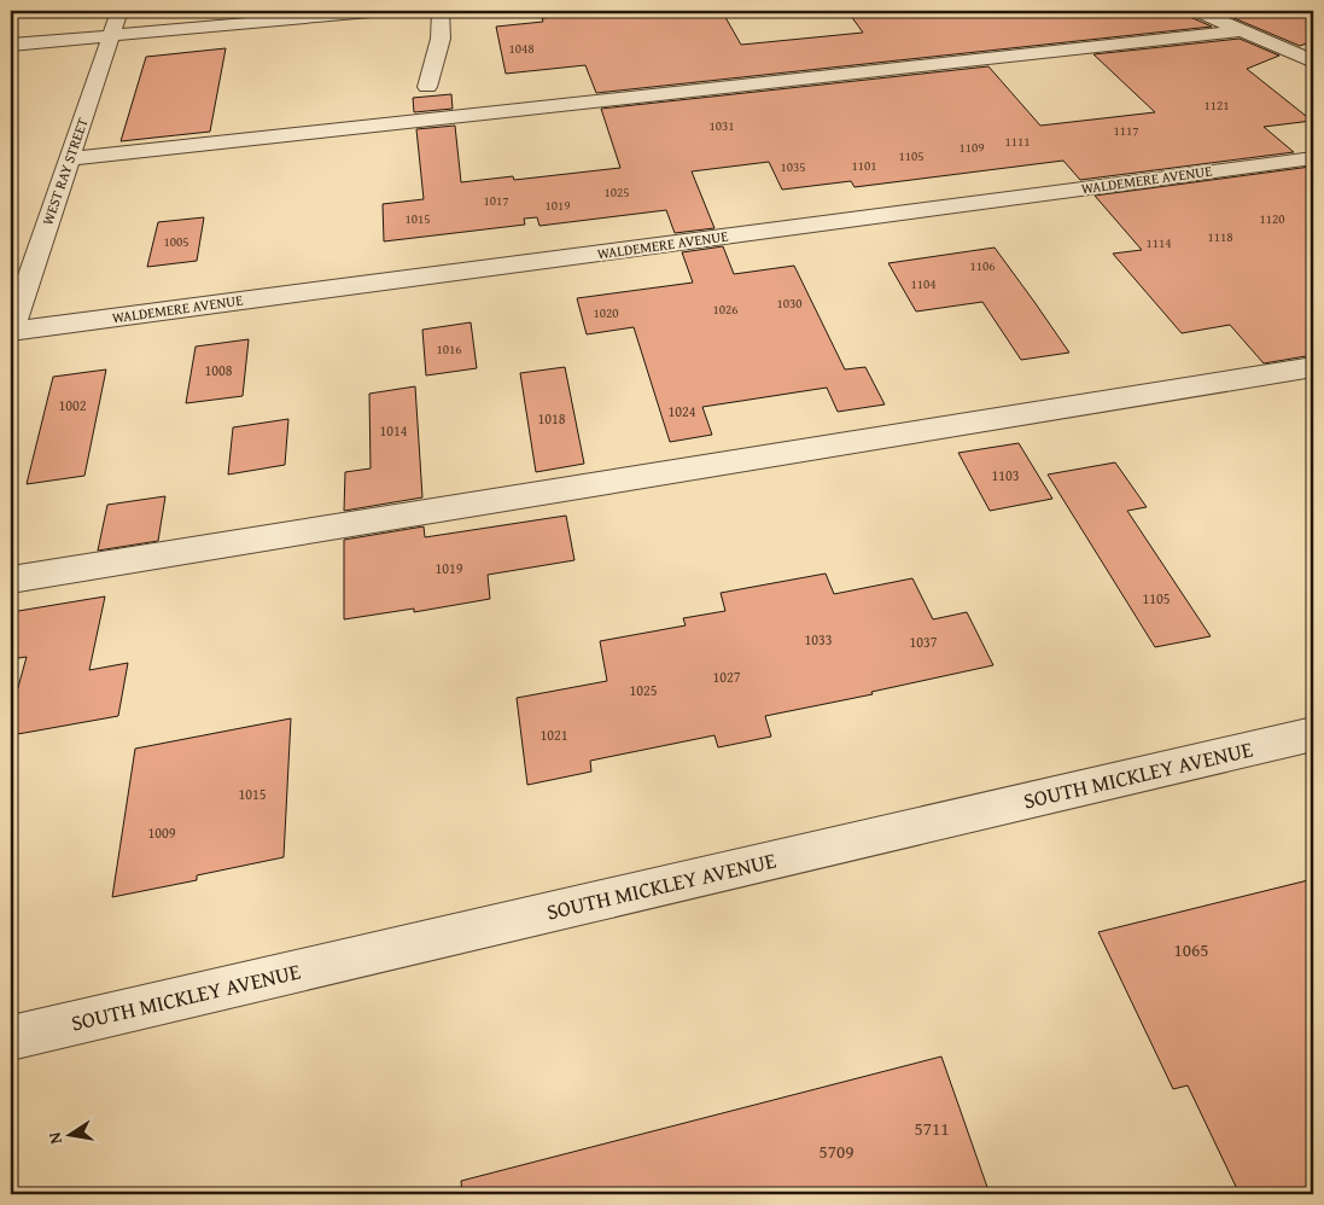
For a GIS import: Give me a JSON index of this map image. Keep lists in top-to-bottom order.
{
  "streets": {
    "street": ["WEST RAY STREET", "WALDEMERE AVENUE", "SOUTH MICKLEY AVENUE"]
  },
  "crossings": [
    ["WEST RAY STREET", "WALDEMERE AVENUE"]
  ],
  "house_numbers": [
    "1048",
    "1121",
    "1031",
    "1117",
    "1111",
    "1109",
    "1105",
    "1101",
    "1035",
    "1025",
    "1017",
    "1019",
    "1015",
    "1120",
    "1118",
    "1005",
    "1114",
    "1106",
    "1104",
    "1030",
    "1026",
    "1020",
    "1016",
    "1008",
    "1002",
    "1024",
    "1018",
    "1014",
    "1103",
    "1019",
    "1105",
    "1033",
    "1037",
    "1027",
    "1025",
    "1021",
    "1015",
    "1009",
    "1065",
    "5711",
    "5709"
  ],
  "north": "left"
}
